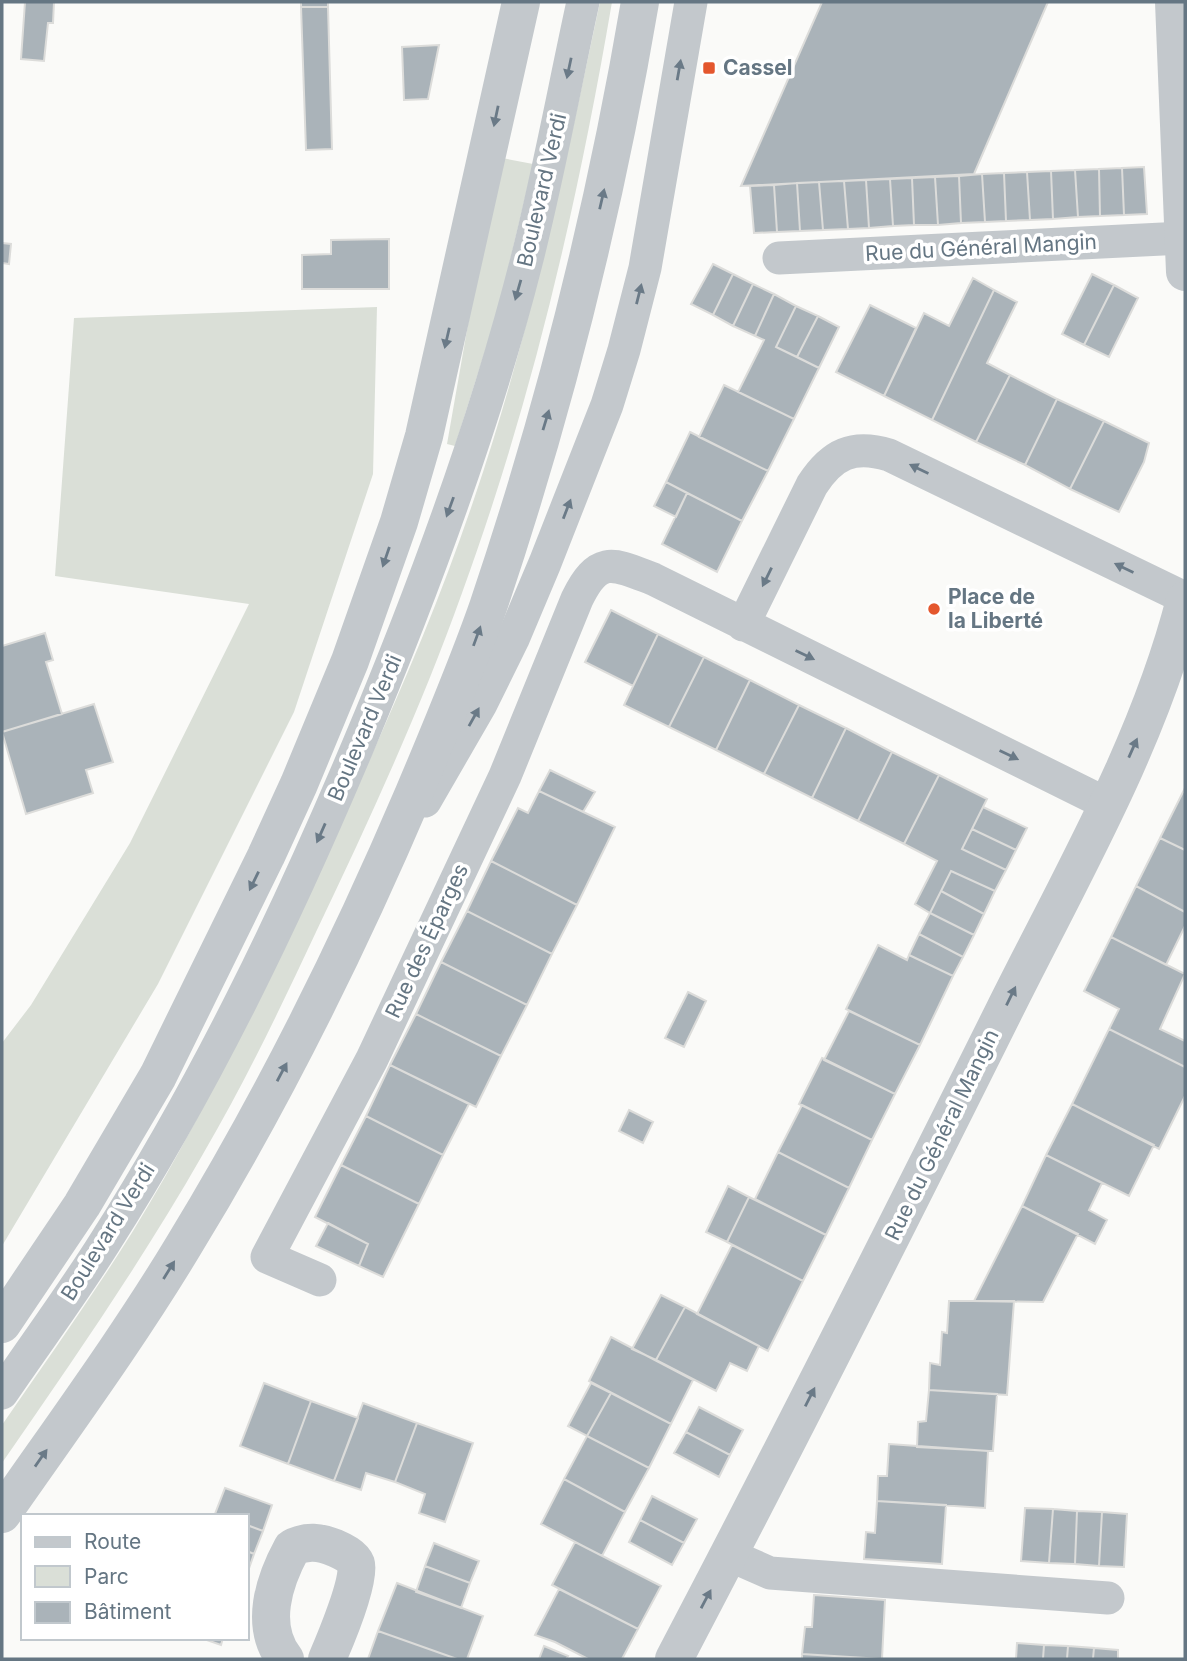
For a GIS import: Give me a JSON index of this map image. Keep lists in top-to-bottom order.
{
  "streets": {
    "street": ["Boulevard Verdi", "Rue du Général Mangin"],
    "lane": ["Rue des Éparges"]
  },
  "one_way": ["Rue du Général Mangin"],
  "places": {
    "transit": ["Cassel"],
    "other": ["Place de la Liberté"]
  },
  "legend": ["Route", "Parc", "Bâtiment"]
}
